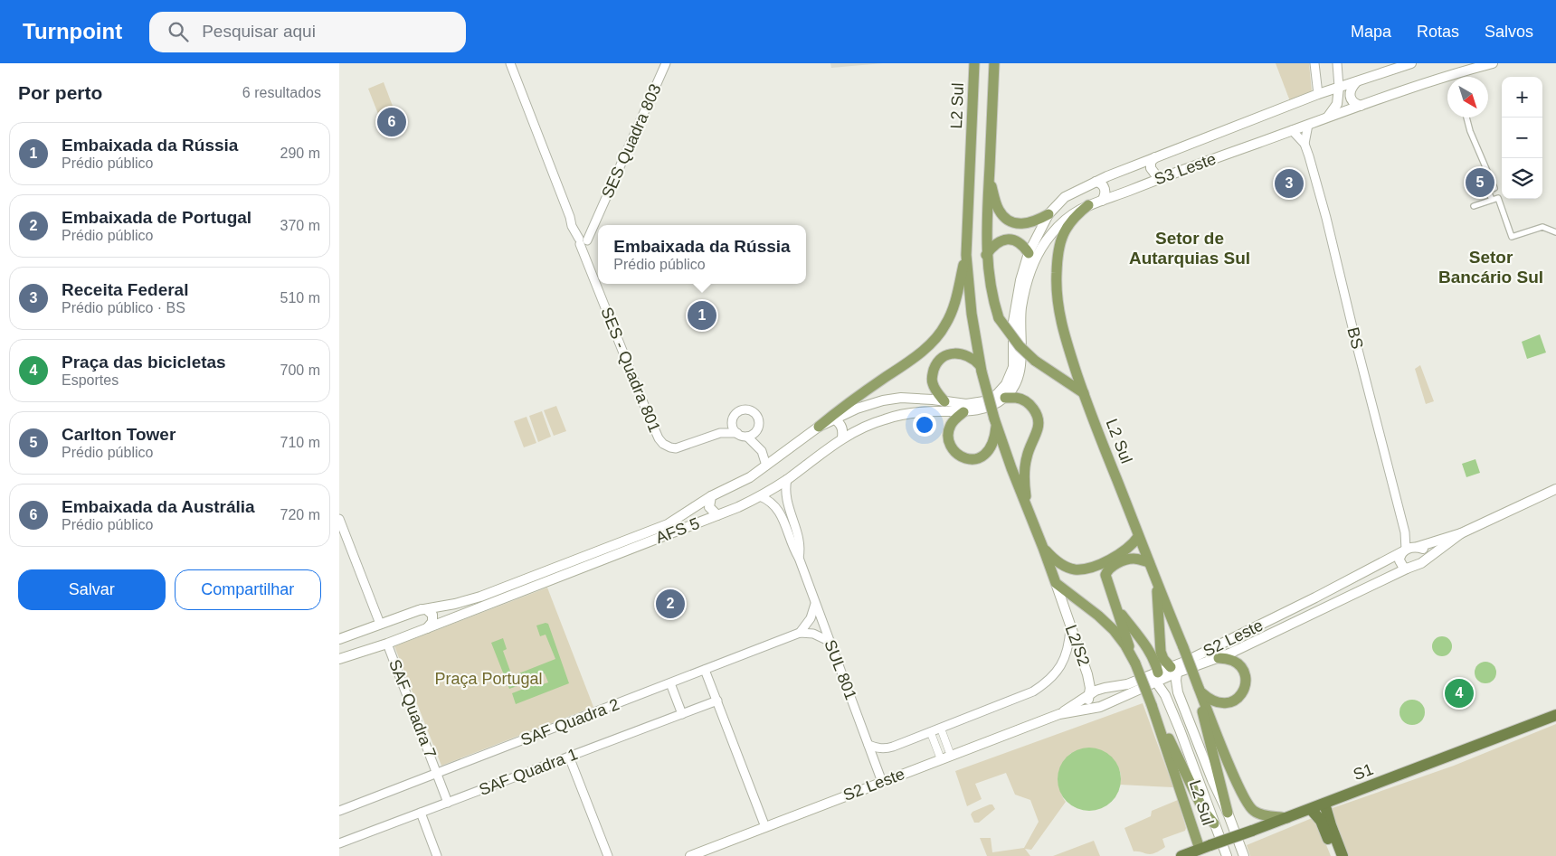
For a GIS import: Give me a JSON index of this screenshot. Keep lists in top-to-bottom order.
{
  "streets": {
    "highway": ["S1"],
    "main road": [
      "L2 Sul",
      "S3 Leste",
      "AFS 5",
      "S2 Leste",
      "L2/S2"
    ],
    "street": [
      "SES Quadra 803",
      "BS",
      "SES - Quadra 801",
      "SUL 801",
      "SAF Quadra 7",
      "SAF Quadra 2",
      "SAF Quadra 1"
    ]
  },
  "crossings": [
    ["L2 Sul", "S3 Leste"],
    ["L2 Sul", "L2/S2"],
    ["L2 Sul", "S1"],
    ["SES Quadra 803", "SES - Quadra 801"],
    ["S3 Leste", "BS"],
    ["S3 Leste", "AFS 5"],
    ["BS", "S2 Leste"],
    ["AFS 5", "SUL 801"],
    ["AFS 5", "SAF Quadra 7"],
    ["S2 Leste", "L2/S2"],
    ["S2 Leste", "SUL 801"],
    ["SAF Quadra 7", "SAF Quadra 2"],
    ["SAF Quadra 7", "SAF Quadra 1"]
  ],
  "districts": ["Setor de Autarquias Sul", "Setor Bancário Sul"],
  "parks": ["Praça Portugal"],
  "north": "bottom right",
  "page": {
    "header": "Turnpoint",
    "search": "Pesquisar aqui",
    "nav": ["Mapa", "Rotas", "Salvos"],
    "heading": ["Por perto", "6 resultados"],
    "map_buttons": ["+", "−"],
    "pins": [
      "6",
      "5",
      "3",
      "1",
      "2",
      "4"
    ],
    "list": [
      {
        "mark": "1",
        "name": "Embaixada da Rússia",
        "note": "Prédio público",
        "value": "290 m"
      },
      {
        "mark": "2",
        "name": "Embaixada de Portugal",
        "note": "Prédio público",
        "value": "370 m"
      },
      {
        "mark": "3",
        "name": "Receita Federal",
        "note": "Prédio público · BS",
        "value": "510 m"
      },
      {
        "mark": "4",
        "name": "Praça das bicicletas",
        "note": "Esportes",
        "value": "700 m"
      },
      {
        "mark": "5",
        "name": "Carlton Tower",
        "note": "Prédio público",
        "value": "710 m"
      },
      {
        "mark": "6",
        "name": "Embaixada da Austrália",
        "note": "Prédio público",
        "value": "720 m"
      }
    ],
    "popup": ["Embaixada da Rússia", "Prédio público"],
    "buttons": ["Salvar", "Compartilhar"]
  }
}
